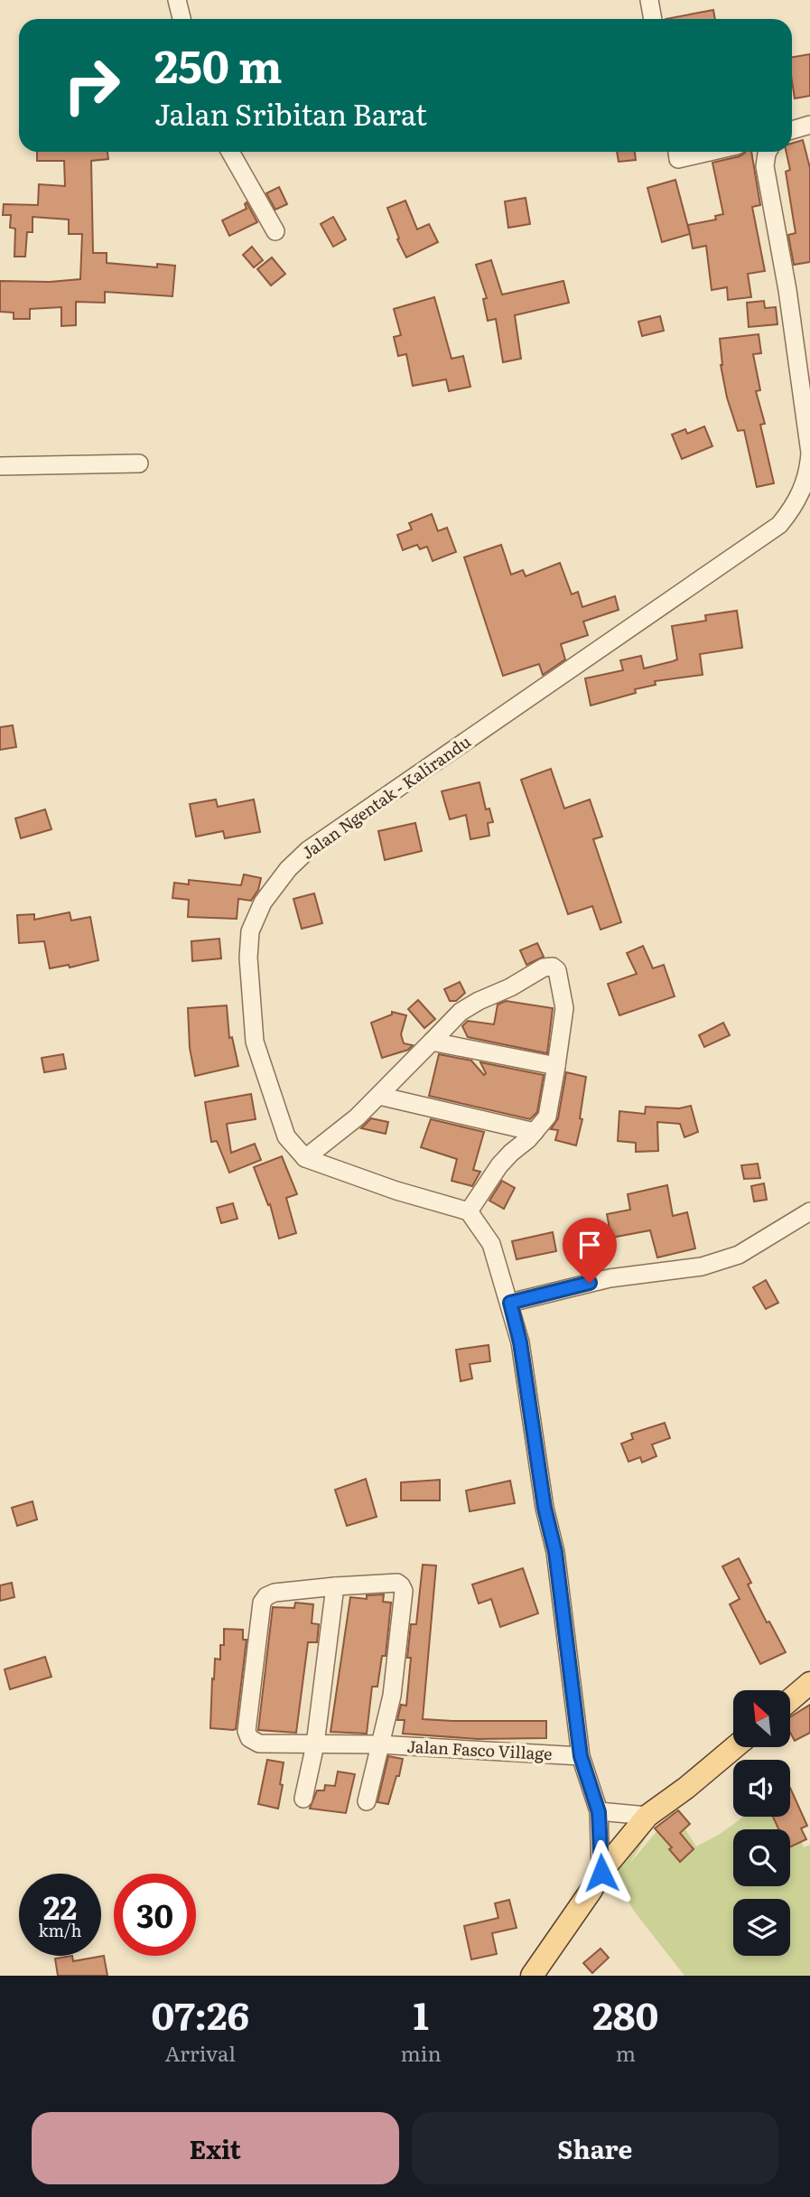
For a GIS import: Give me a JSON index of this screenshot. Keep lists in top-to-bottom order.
{
  "streets": {
    "street": ["Jalan Ngentak - Kalirandu", "Jalan Fasco Village"]
  },
  "north": "top left",
  "page": {
    "turn": ["250 m", "Jalan Sribitan Barat"],
    "speed": "22 km/h",
    "limit": "30",
    "eta": [
      "07:26",
      "Arrival",
      "1",
      "min",
      "280",
      "m"
    ],
    "buttons": ["Exit", "Share"]
  }
}
